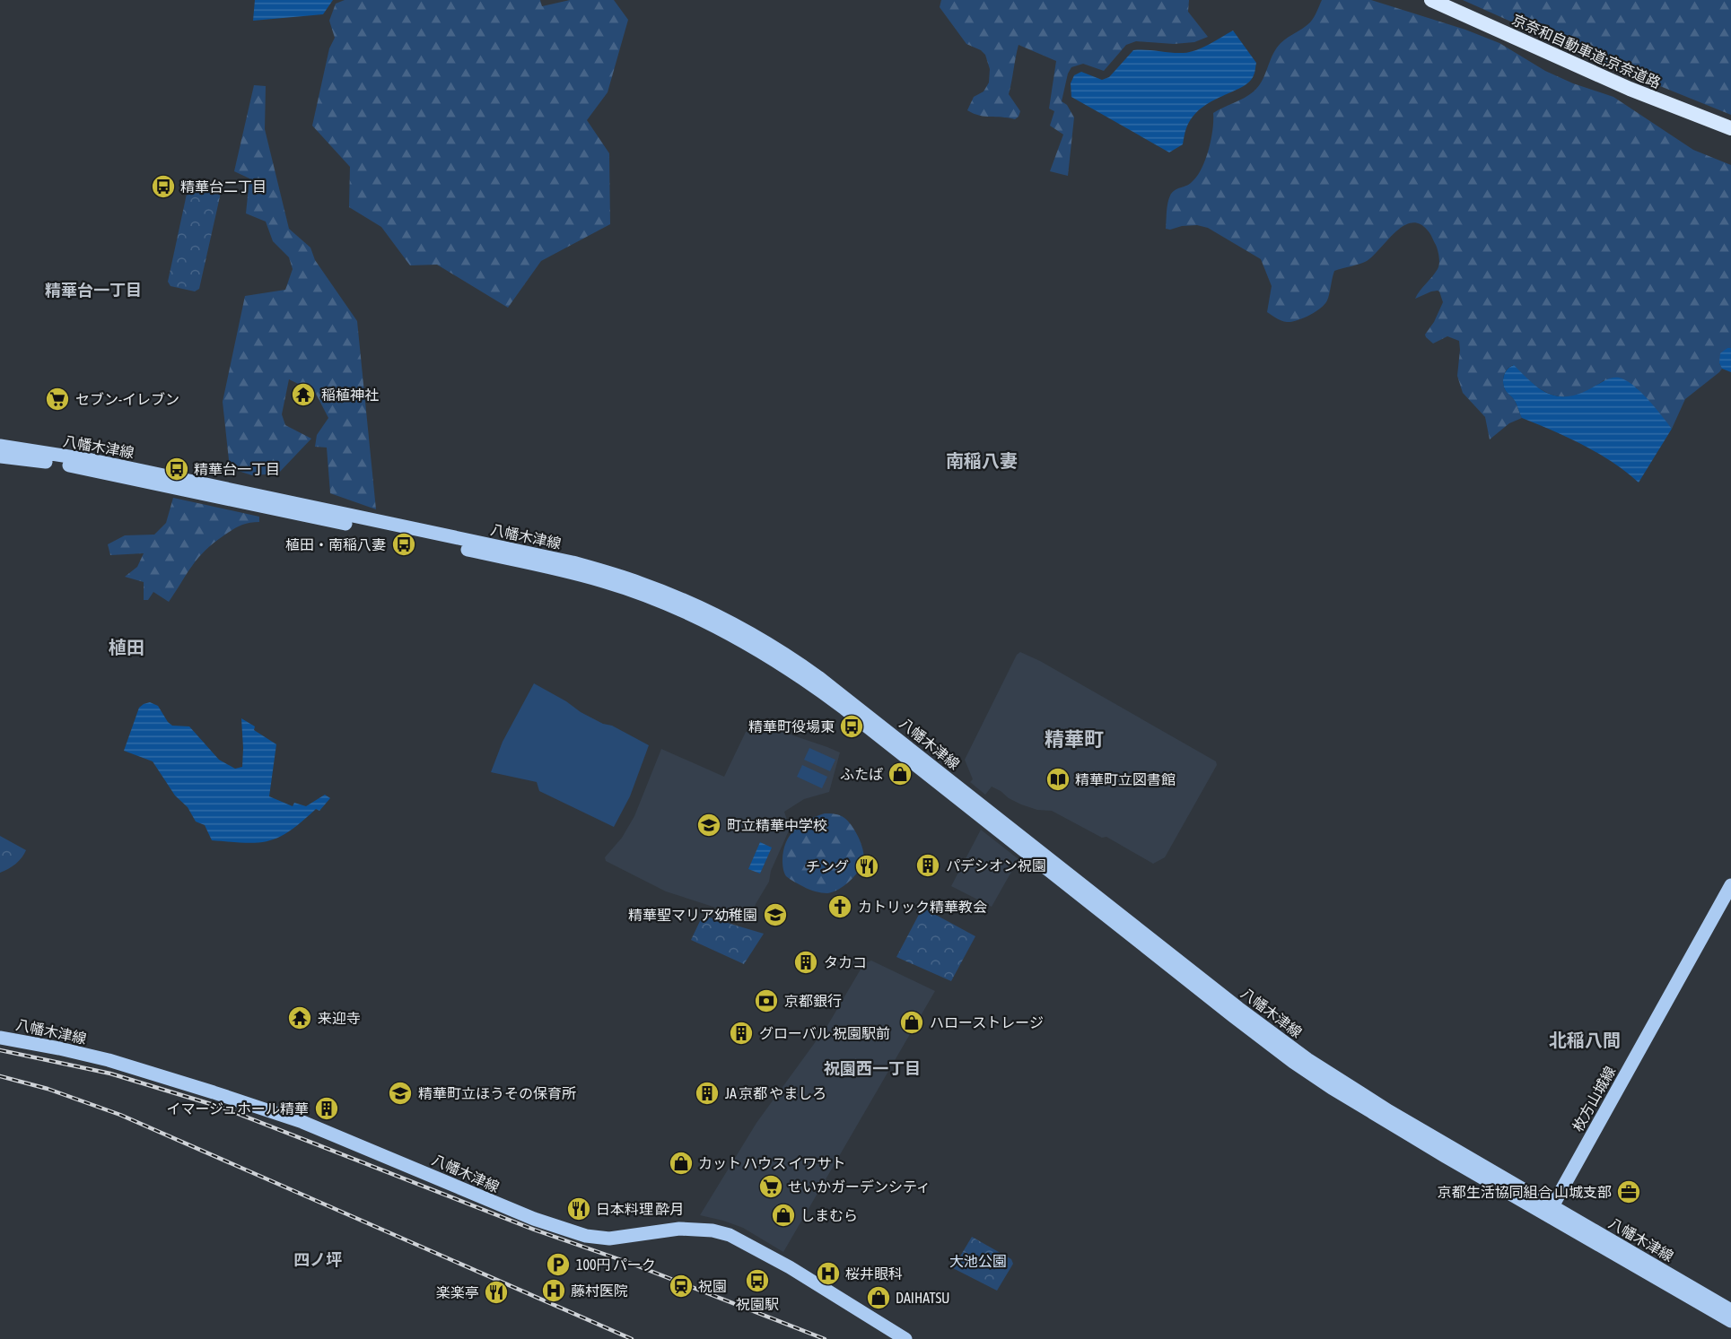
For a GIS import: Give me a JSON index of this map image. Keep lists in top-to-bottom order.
{
  "streets": {
    "highway": ["京奈和自動車道;京奈道路"],
    "main road": ["八幡木津線", "枚方山城線"]
  },
  "crossings": [
    ["八幡木津線", "枚方山城線"]
  ],
  "districts": [
    "精華台一丁目",
    "南稲八妻",
    "植田",
    "精華町",
    "北稲八間",
    "祝園西一丁目",
    "四ノ坪"
  ],
  "parks": ["大池公園"],
  "places": {
    "bus stop": [
      "精華台二丁目",
      "精華台一丁目",
      "植田・南稲八妻",
      "精華町役場東",
      "祝園駅"
    ],
    "temple": ["稲植神社", "来迎寺"],
    "supermarket": ["セブン-イレブン", "せいかガーデンシティ"],
    "shop": [
      "ふたば",
      "ハローストレージ",
      "カット ハウス イワサト",
      "しまむら",
      "DAIHATSU"
    ],
    "library": ["精華町立図書館"],
    "school or university": ["町立精華中学校", "精華聖マリア幼稚園", "精華町立ほうその保育所"],
    "building": [
      "パデシオン祝園",
      "タカコ",
      "グローバル 祝園駅前",
      "JA 京都 やましろ",
      "イマージュホール精華"
    ],
    "restaurant": ["チング", "日本料理 酔月", "楽楽亭"],
    "church": ["カトリック精華教会"],
    "bank": ["京都銀行"],
    "office": ["京都生活協同組合 山城支部"],
    "parking": ["100円 パーク"],
    "hospital": ["桜井眼科", "藤村医院"],
    "station": ["祝園"]
  }
}
